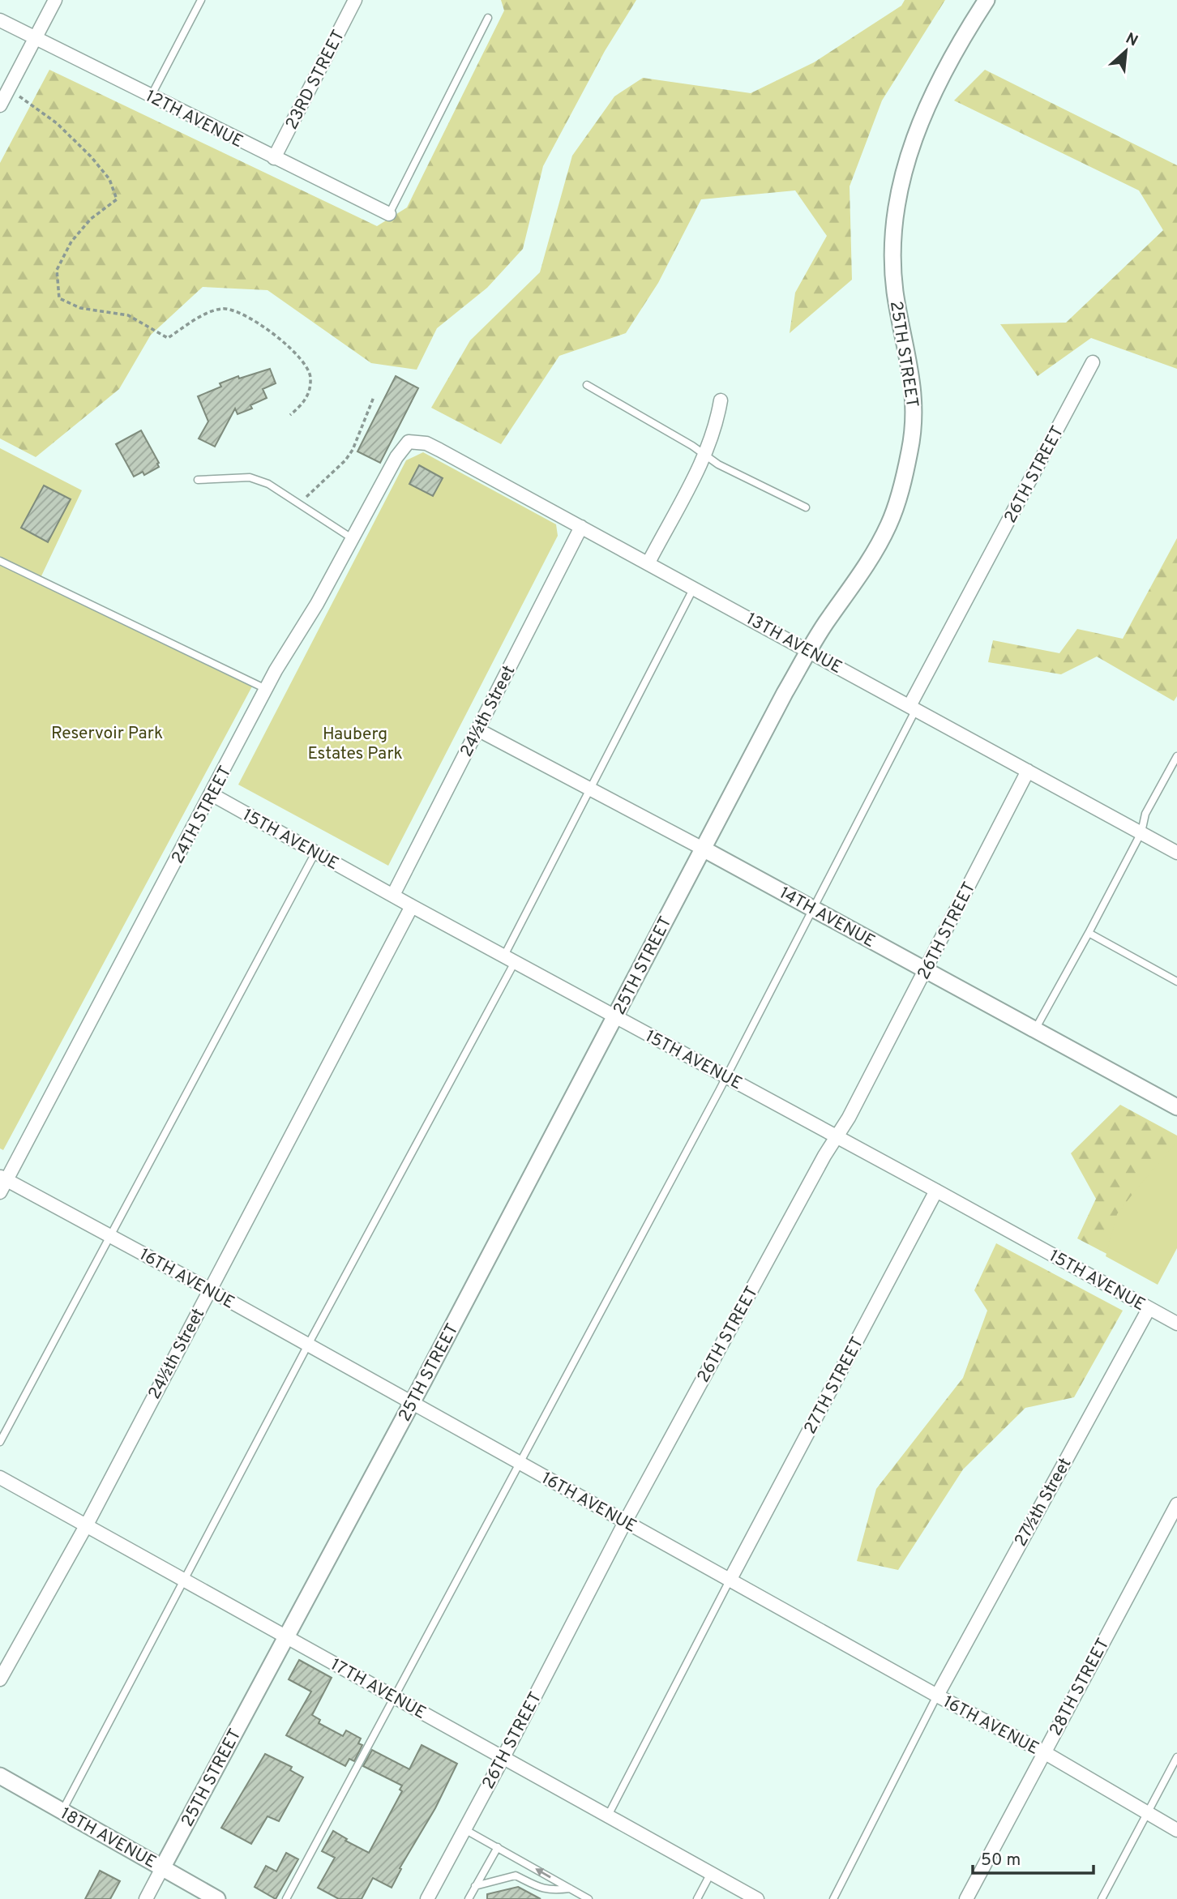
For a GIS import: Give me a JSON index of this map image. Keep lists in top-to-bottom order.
{
  "streets": {
    "street": [
      "23RD STREET",
      "12TH AVENUE",
      "25TH STREET",
      "26TH STREET",
      "13TH AVENUE",
      "24½th Street",
      "24TH STREET",
      "15TH AVENUE",
      "14TH AVENUE",
      "16TH AVENUE",
      "27TH STREET",
      "27½th Street",
      "28TH STREET",
      "17TH AVENUE",
      "18TH AVENUE"
    ]
  },
  "crossings": [
    ["23RD STREET", "12TH AVENUE"],
    ["25TH STREET", "13TH AVENUE"],
    ["25TH STREET", "15TH AVENUE"],
    ["25TH STREET", "14TH AVENUE"],
    ["25TH STREET", "16TH AVENUE"],
    ["25TH STREET", "17TH AVENUE"],
    ["25TH STREET", "18TH AVENUE"],
    ["26TH STREET", "13TH AVENUE"],
    ["26TH STREET", "15TH AVENUE"],
    ["26TH STREET", "14TH AVENUE"],
    ["26TH STREET", "16TH AVENUE"],
    ["26TH STREET", "17TH AVENUE"],
    ["13TH AVENUE", "24½th Street"],
    ["13TH AVENUE", "24TH STREET"],
    ["24½th Street", "15TH AVENUE"],
    ["24½th Street", "14TH AVENUE"],
    ["24½th Street", "16TH AVENUE"],
    ["24½th Street", "17TH AVENUE"],
    ["24TH STREET", "15TH AVENUE"],
    ["24TH STREET", "16TH AVENUE"],
    ["15TH AVENUE", "27TH STREET"],
    ["15TH AVENUE", "27½th Street"],
    ["16TH AVENUE", "27TH STREET"],
    ["16TH AVENUE", "27½th Street"],
    ["16TH AVENUE", "28TH STREET"]
  ],
  "parks": ["Reservoir Park", "Hauberg Estates Park"],
  "scale_bar": "50 m",
  "north": "top right"
}
